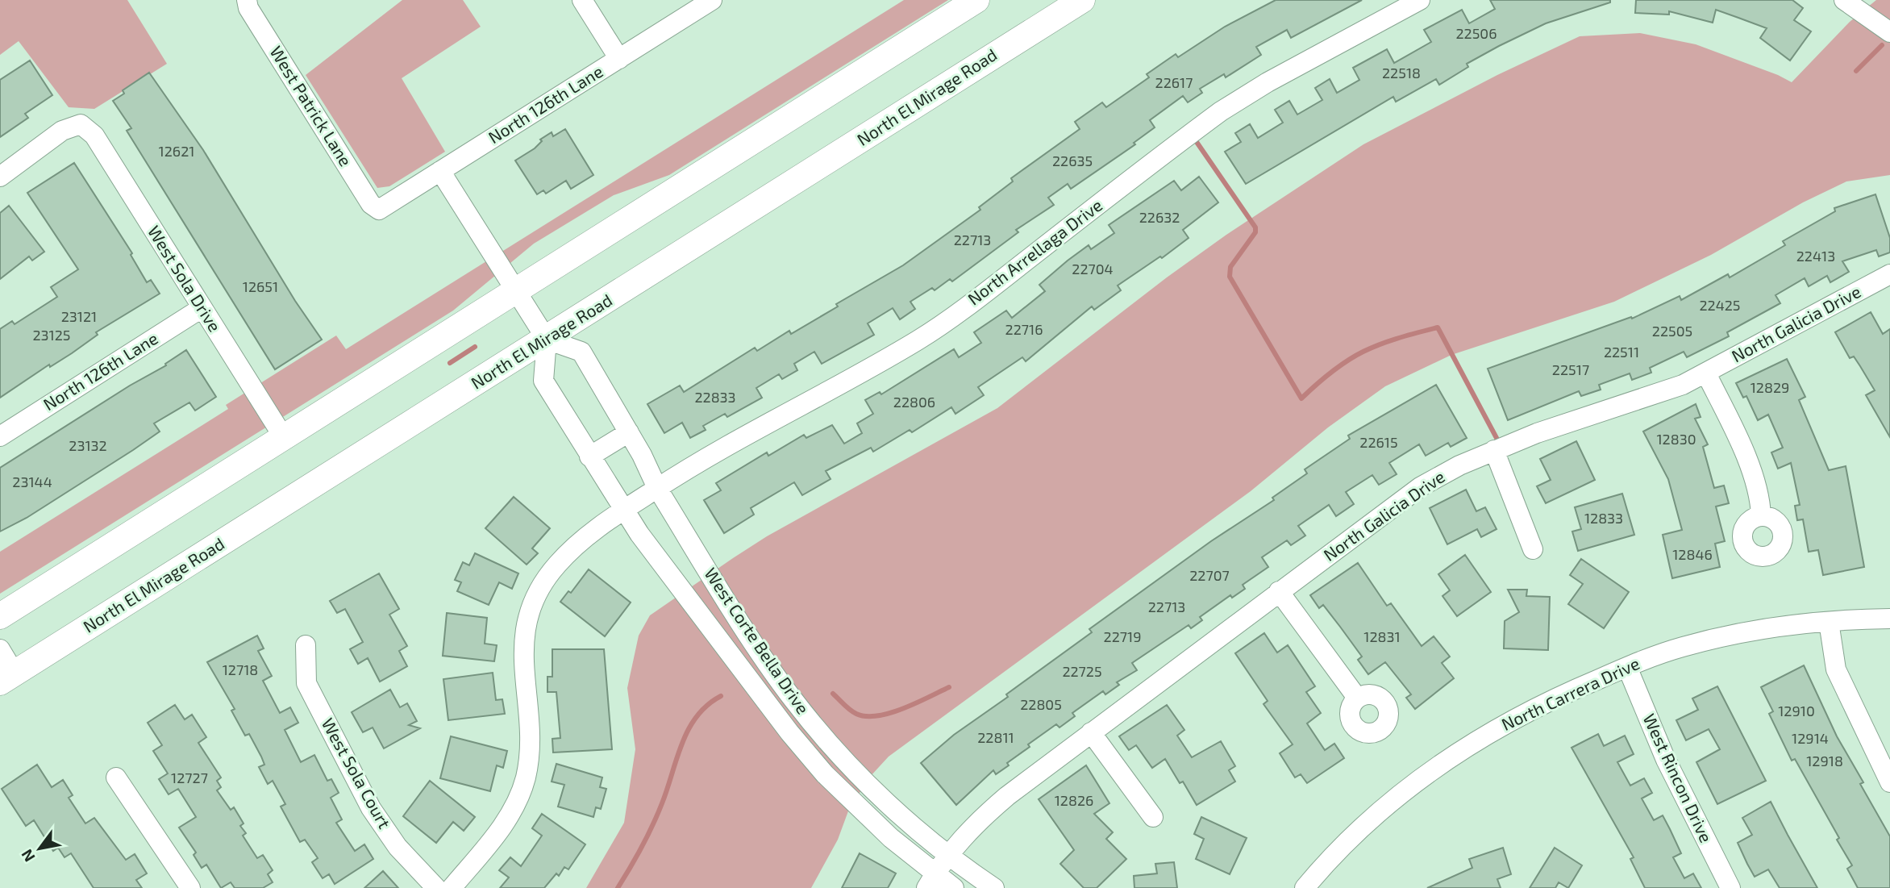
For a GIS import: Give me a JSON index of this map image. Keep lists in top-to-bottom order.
{
  "streets": {
    "main road": ["North El Mirage Road"],
    "street": [
      "North 126th Lane",
      "West Patrick Lane",
      "North Arrellaga Drive",
      "West Sola Drive",
      "North Galicia Drive",
      "West Corte Bella Drive",
      "North Carrera Drive",
      "West Sola Court",
      "West Rincon Drive"
    ]
  },
  "crossings": [
    ["North El Mirage Road", "West Corte Bella Drive"],
    ["North 126th Lane", "West Patrick Lane"],
    ["North 126th Lane", "West Sola Drive"],
    ["North Arrellaga Drive", "West Corte Bella Drive"],
    ["North Galicia Drive", "West Corte Bella Drive"],
    ["North Carrera Drive", "West Rincon Drive"]
  ],
  "house_numbers": [
    "22506",
    "22518",
    "22617",
    "12621",
    "22635",
    "22632",
    "22713",
    "22413",
    "22704",
    "12651",
    "22425",
    "23121",
    "22716",
    "22505",
    "23125",
    "22511",
    "22517",
    "12829",
    "22833",
    "22806",
    "12830",
    "22615",
    "23132",
    "23144",
    "12833",
    "12846",
    "22707",
    "22713",
    "22719",
    "12831",
    "12718",
    "22725",
    "22805",
    "12910",
    "22811",
    "12914",
    "12918",
    "12727",
    "12826"
  ],
  "north": "bottom left"
}
